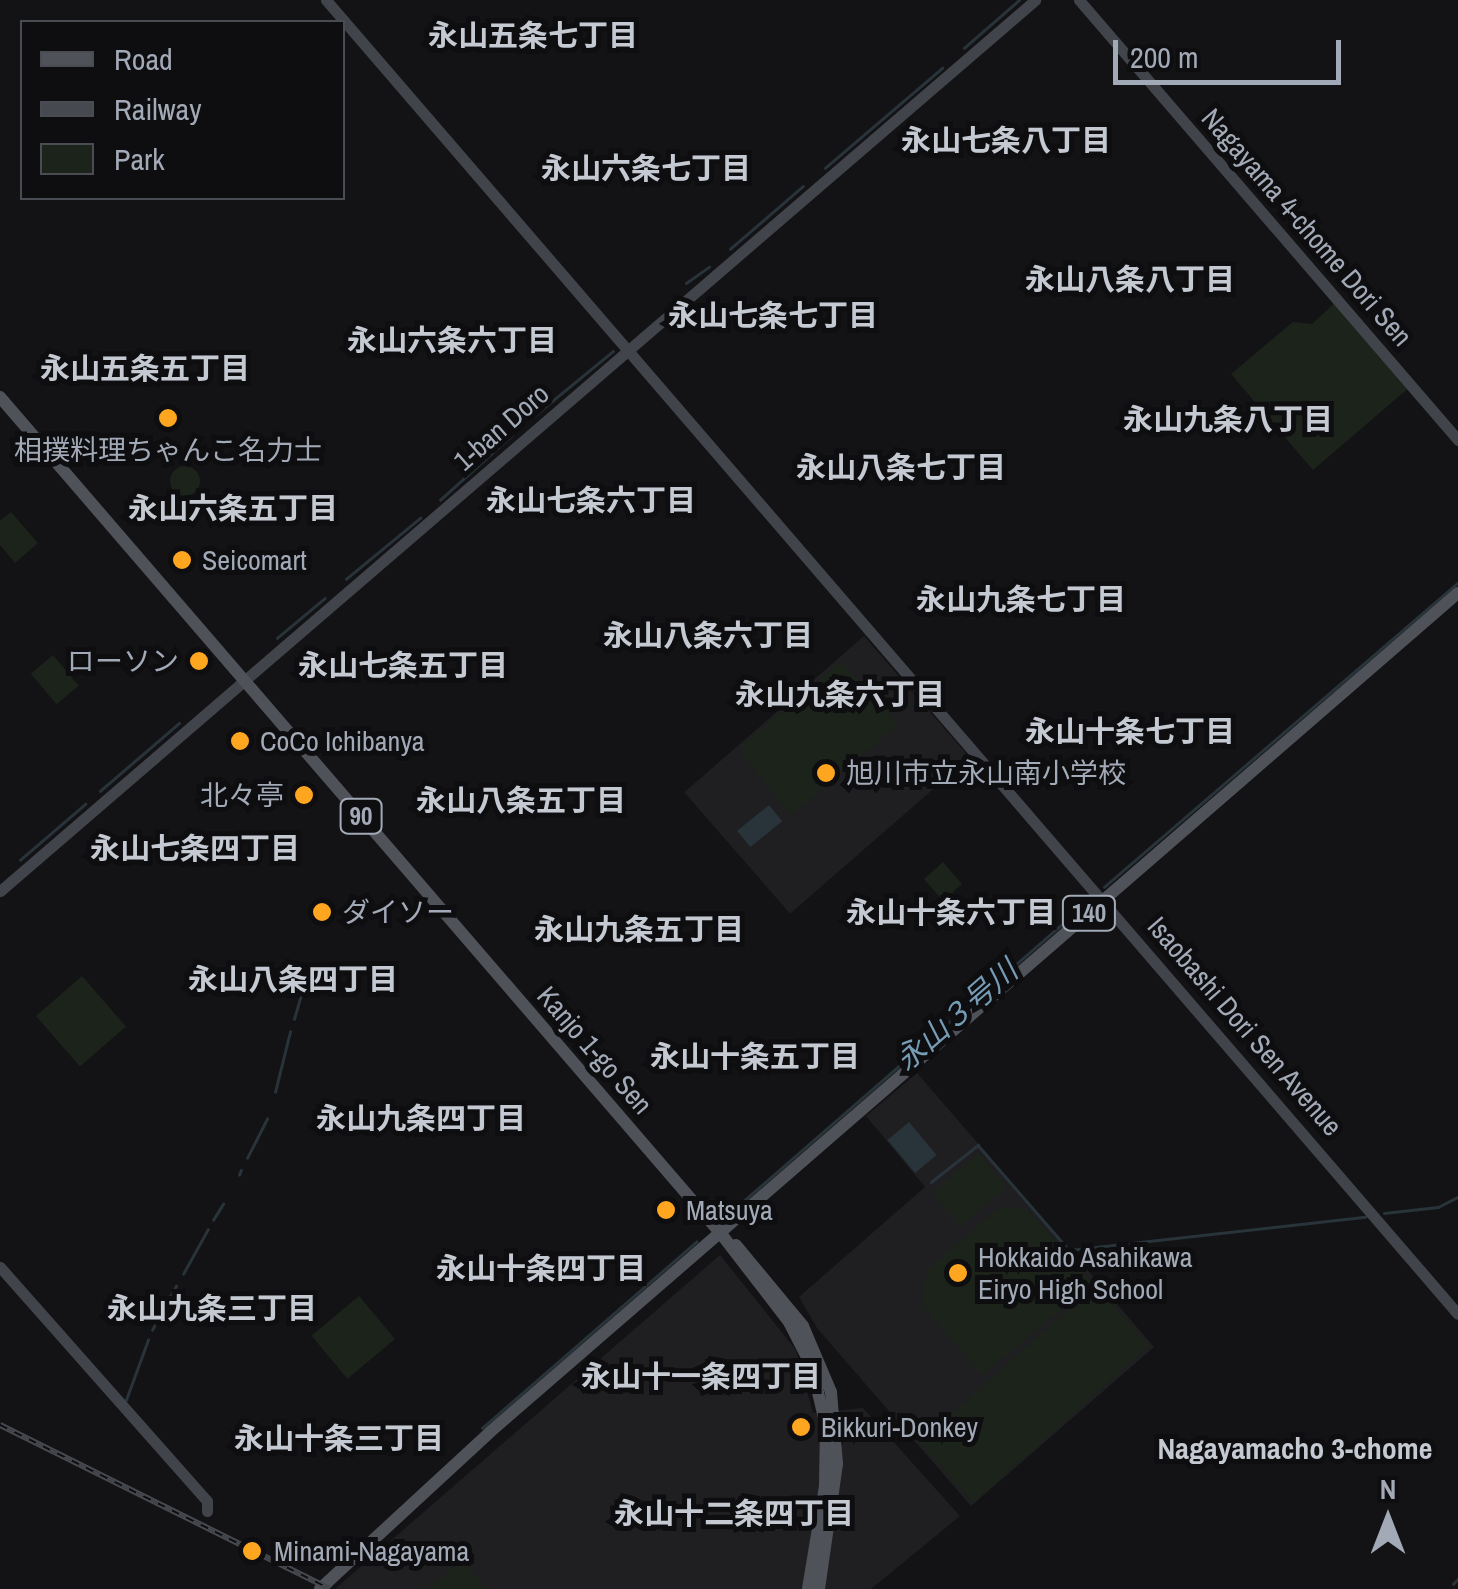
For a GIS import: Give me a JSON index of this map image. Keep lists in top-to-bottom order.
{
  "streets": {
    "main road": ["90", "140", "Kanjo 1-go Sen"],
    "street": ["Nagayama 4-chome Dori Sen", "1-ban Doro", "Isaobashi Dori Sen Avenue"]
  },
  "crossings": [
    ["1-ban Doro", "Isaobashi Dori Sen Avenue"],
    ["1-ban Doro", "Kanjo 1-go Sen"],
    ["90", "Kanjo 1-go Sen"],
    ["140", "Isaobashi Dori Sen Avenue"],
    ["140", "Kanjo 1-go Sen"]
  ],
  "districts": [
    "永山五条七丁目",
    "永山七条八丁目",
    "永山六条七丁目",
    "永山八条八丁目",
    "永山七条七丁目",
    "永山六条六丁目",
    "永山五条五丁目",
    "永山九条八丁目",
    "永山八条七丁目",
    "永山七条六丁目",
    "永山六条五丁目",
    "永山九条七丁目",
    "永山八条六丁目",
    "永山七条五丁目",
    "永山九条六丁目",
    "永山十条七丁目",
    "永山八条五丁目",
    "永山七条四丁目",
    "永山十条六丁目",
    "永山九条五丁目",
    "永山八条四丁目",
    "永山十条五丁目",
    "永山九条四丁目",
    "永山十条四丁目",
    "永山九条三丁目",
    "永山十一条四丁目",
    "永山十条三丁目",
    "Nagayamacho 3-chome",
    "永山十二条四丁目"
  ],
  "water": ["永山３号川"],
  "places": [
    "相撲料理ちゃんこ名力士",
    "Seicomart",
    "ローソン",
    "CoCo Ichibanya",
    "旭川市立永山南小学校",
    "北々亭",
    "ダイソー",
    "Matsuya",
    "Hokkaido Asahikawa Eiryo High School",
    "Bikkuri-Donkey",
    "Minami-Nagayama"
  ],
  "legend": ["Road", "Railway", "Park"],
  "scale_bar": "200 m",
  "north": "top"
}
